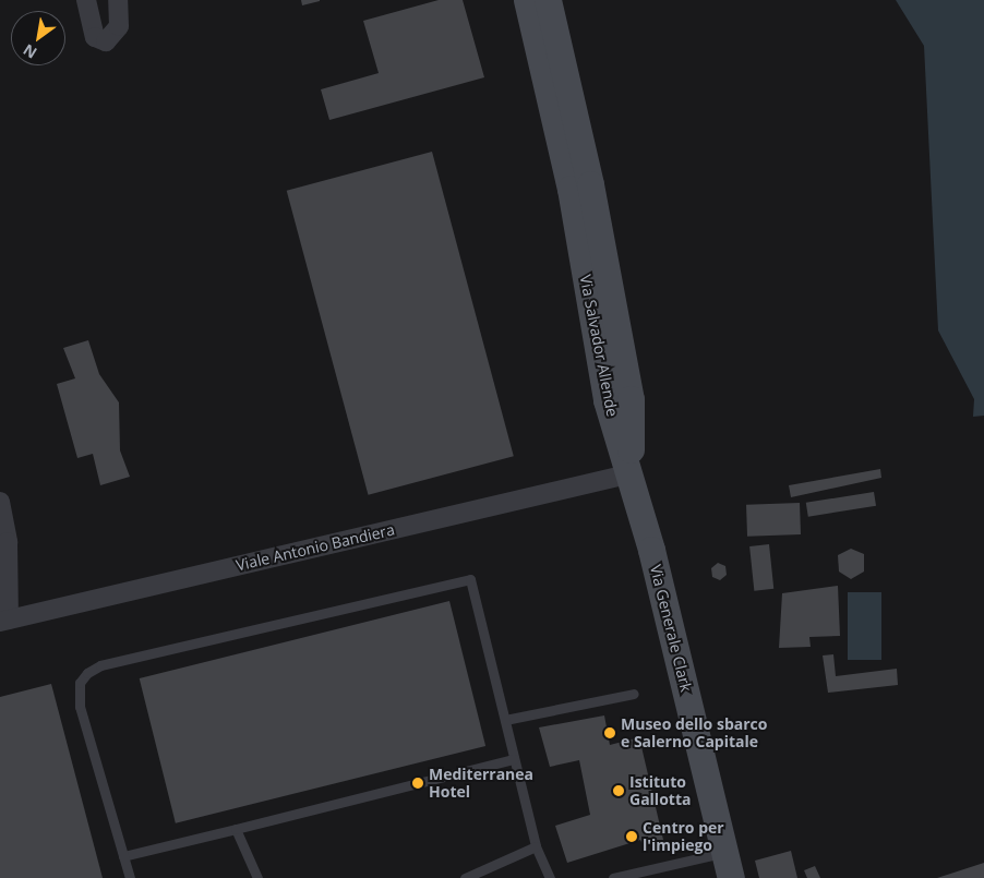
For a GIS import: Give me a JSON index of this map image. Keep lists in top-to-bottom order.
{
  "streets": {
    "main road": ["Via Salvador Allende", "Via Generale Clark"],
    "street": ["Viale Antonio Bandiera"]
  },
  "crossings": [
    ["Via Salvador Allende", "Viale Antonio Bandiera"],
    ["Via Salvador Allende", "Via Generale Clark"],
    ["Viale Antonio Bandiera", "Via Generale Clark"]
  ],
  "places": [
    "Museo dello sbarco e Salerno Capitale",
    "Mediterranea Hotel",
    "Istituto Gallotta",
    "Centro per l'impiego"
  ],
  "north": "bottom left"
}
